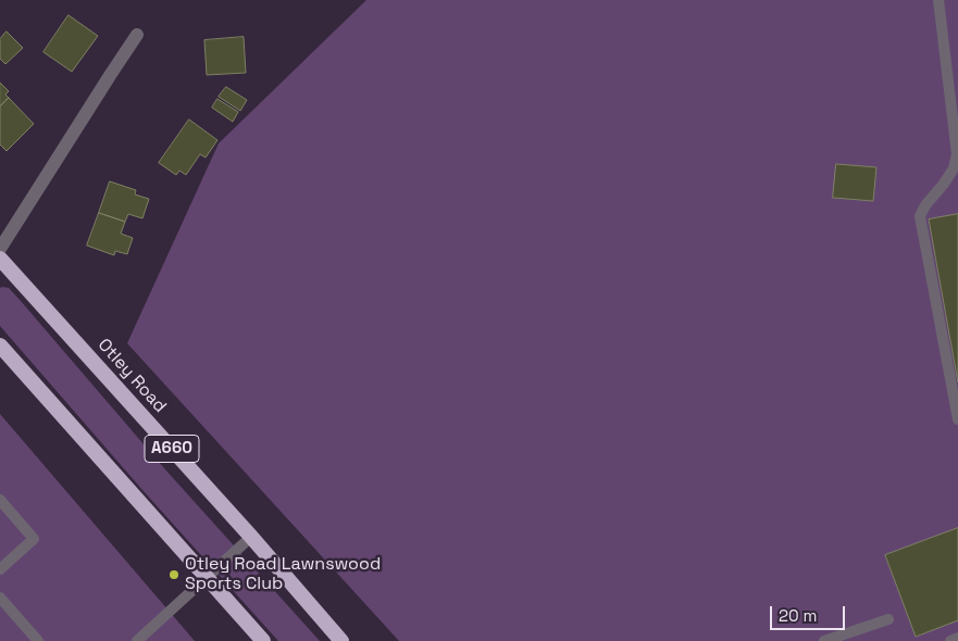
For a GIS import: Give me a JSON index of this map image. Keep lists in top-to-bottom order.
{
  "streets": {
    "highway": ["Otley Road", "A660"]
  },
  "places": ["Otley Road Lawnswood Sports Club"],
  "scale_bar": "20 m"
}
